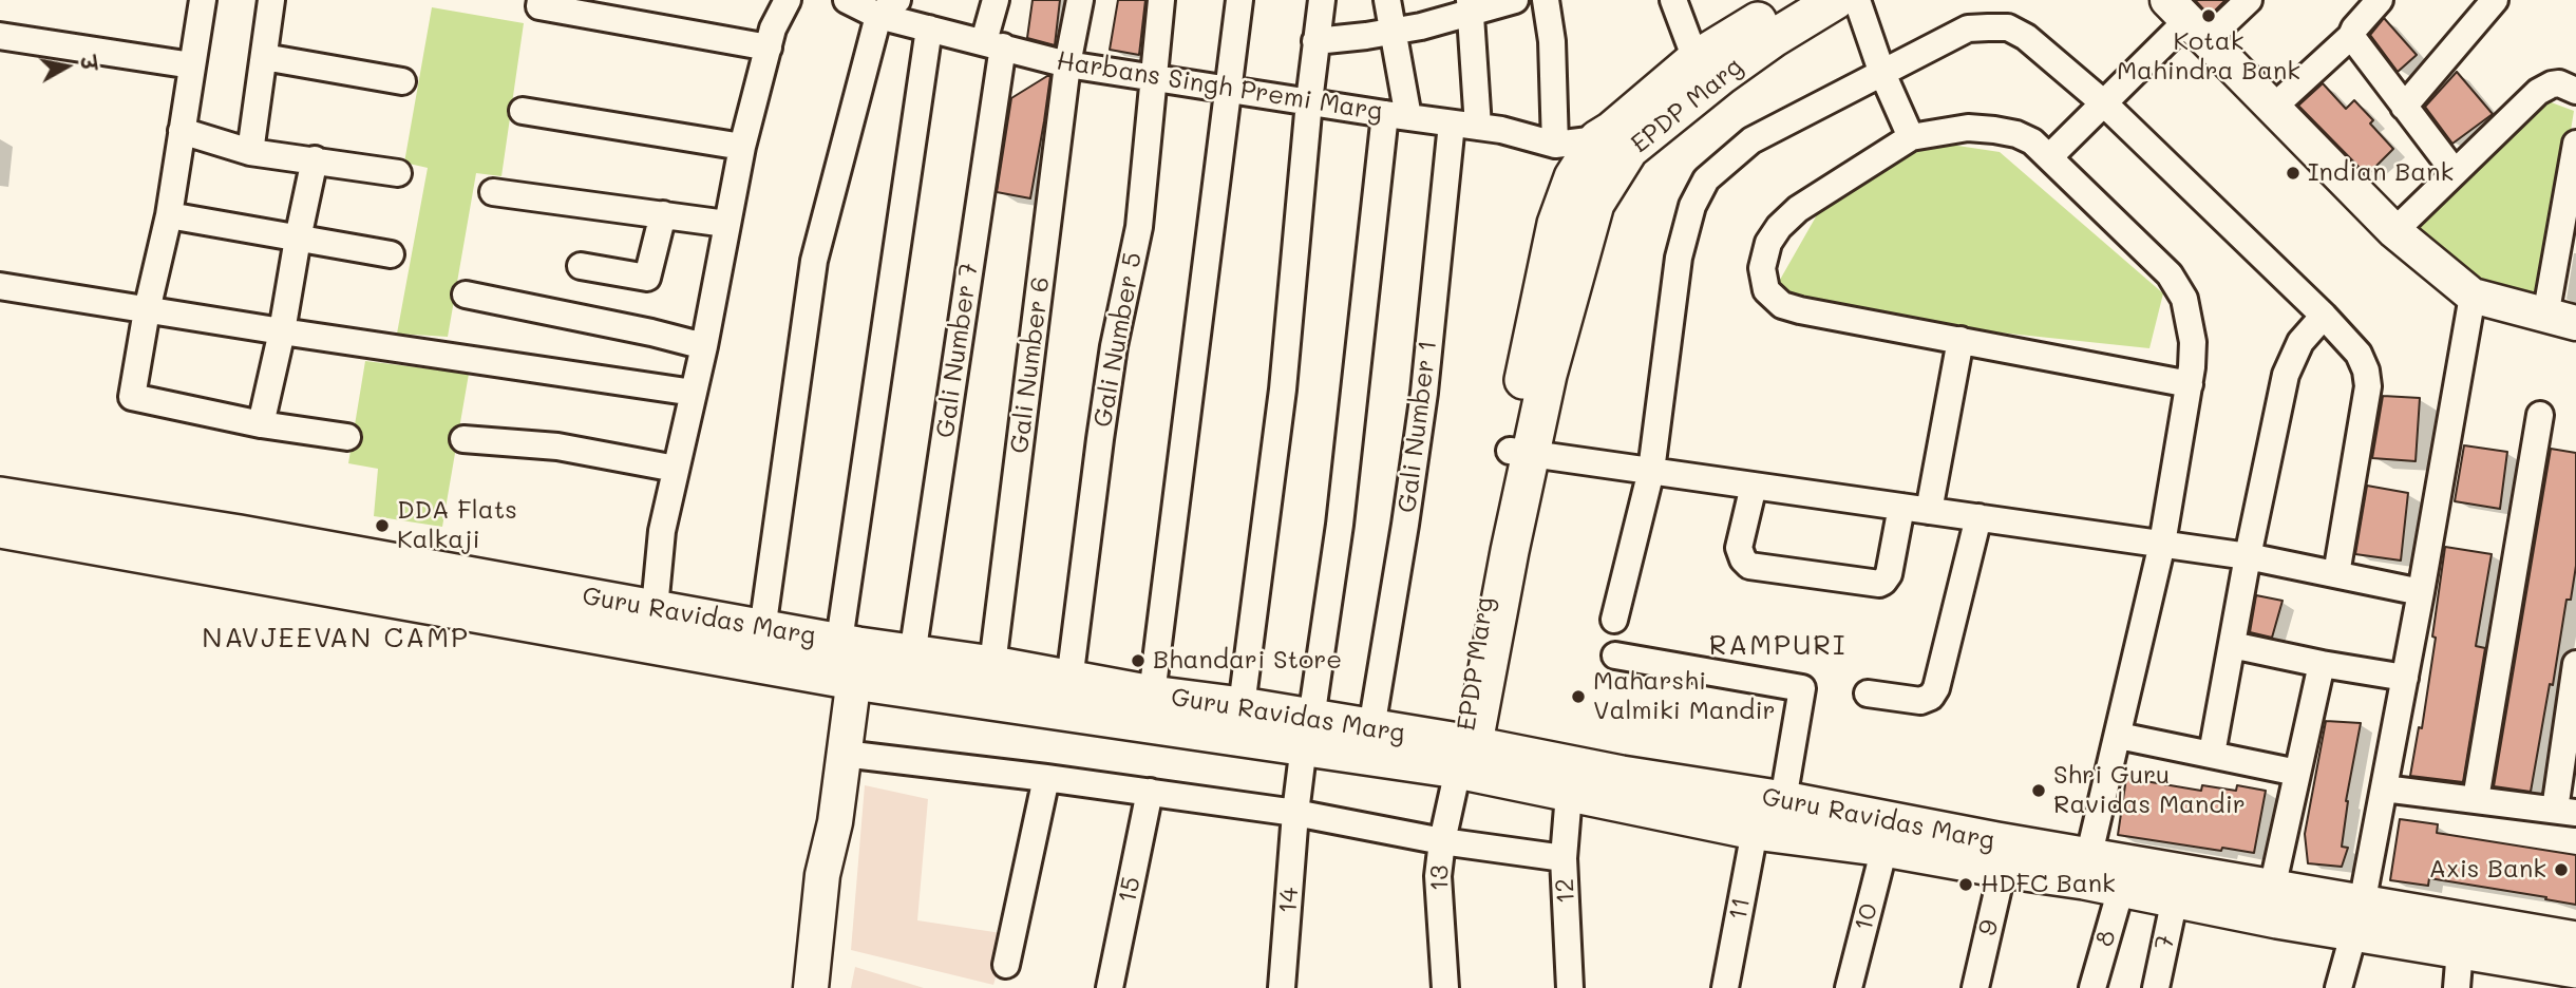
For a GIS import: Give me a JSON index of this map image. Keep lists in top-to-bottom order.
{
  "streets": {
    "main road": ["EPDP Marg", "Guru Ravidas Marg"],
    "street": [
      "Harbans Singh Premi Marg",
      "Gali Number 5",
      "Gali Number 7",
      "Gali Number 6",
      "Gali Number 1",
      "13",
      "15",
      "12",
      "14",
      "11",
      "10",
      "9",
      "8",
      "7"
    ]
  },
  "crossings": [
    ["Harbans Singh Premi Marg", "EPDP Marg"],
    ["Harbans Singh Premi Marg", "Gali Number 5"],
    ["Harbans Singh Premi Marg", "Gali Number 7"],
    ["Harbans Singh Premi Marg", "Gali Number 6"],
    ["Harbans Singh Premi Marg", "Gali Number 1"],
    ["Harbans Singh Premi Marg", "14"],
    ["EPDP Marg", "Guru Ravidas Marg"],
    ["EPDP Marg", "13"],
    ["Gali Number 5", "Guru Ravidas Marg"],
    ["Gali Number 7", "Guru Ravidas Marg"],
    ["Gali Number 6", "Guru Ravidas Marg"],
    ["Gali Number 1", "Guru Ravidas Marg"],
    ["Guru Ravidas Marg", "13"],
    ["Guru Ravidas Marg", "12"],
    ["Guru Ravidas Marg", "14"],
    ["Guru Ravidas Marg", "11"],
    ["Guru Ravidas Marg", "10"],
    ["Guru Ravidas Marg", "9"],
    ["Guru Ravidas Marg", "8"],
    ["Guru Ravidas Marg", "7"]
  ],
  "districts": ["NAVJEEVAN CAMP", "RAMPURI"],
  "places": [
    "Kotak Mahindra Bank",
    "Indian Bank",
    "DDA Flats Kalkaji",
    "Bhandari Store",
    "Maharshi Valmiki Mandir",
    "Shri Guru Ravidas Mandir",
    "Axis Bank",
    "HDFC Bank"
  ],
  "north": "right"
}
